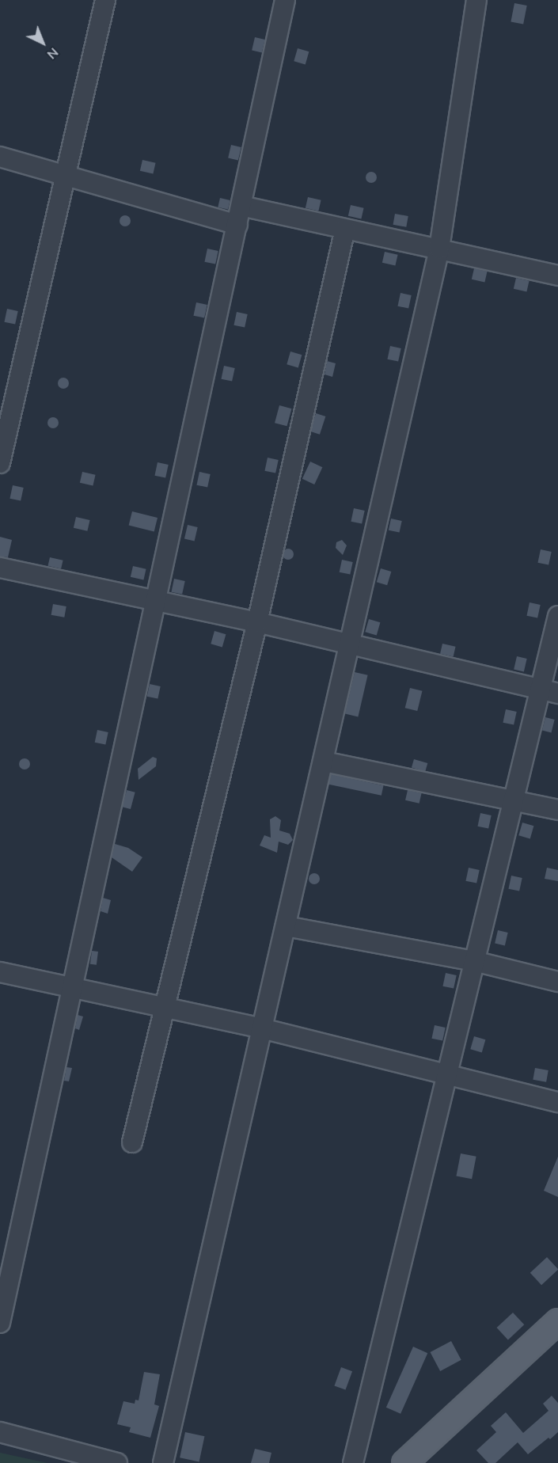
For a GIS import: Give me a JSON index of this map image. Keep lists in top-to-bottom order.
{
  "north": "bottom right"
}
